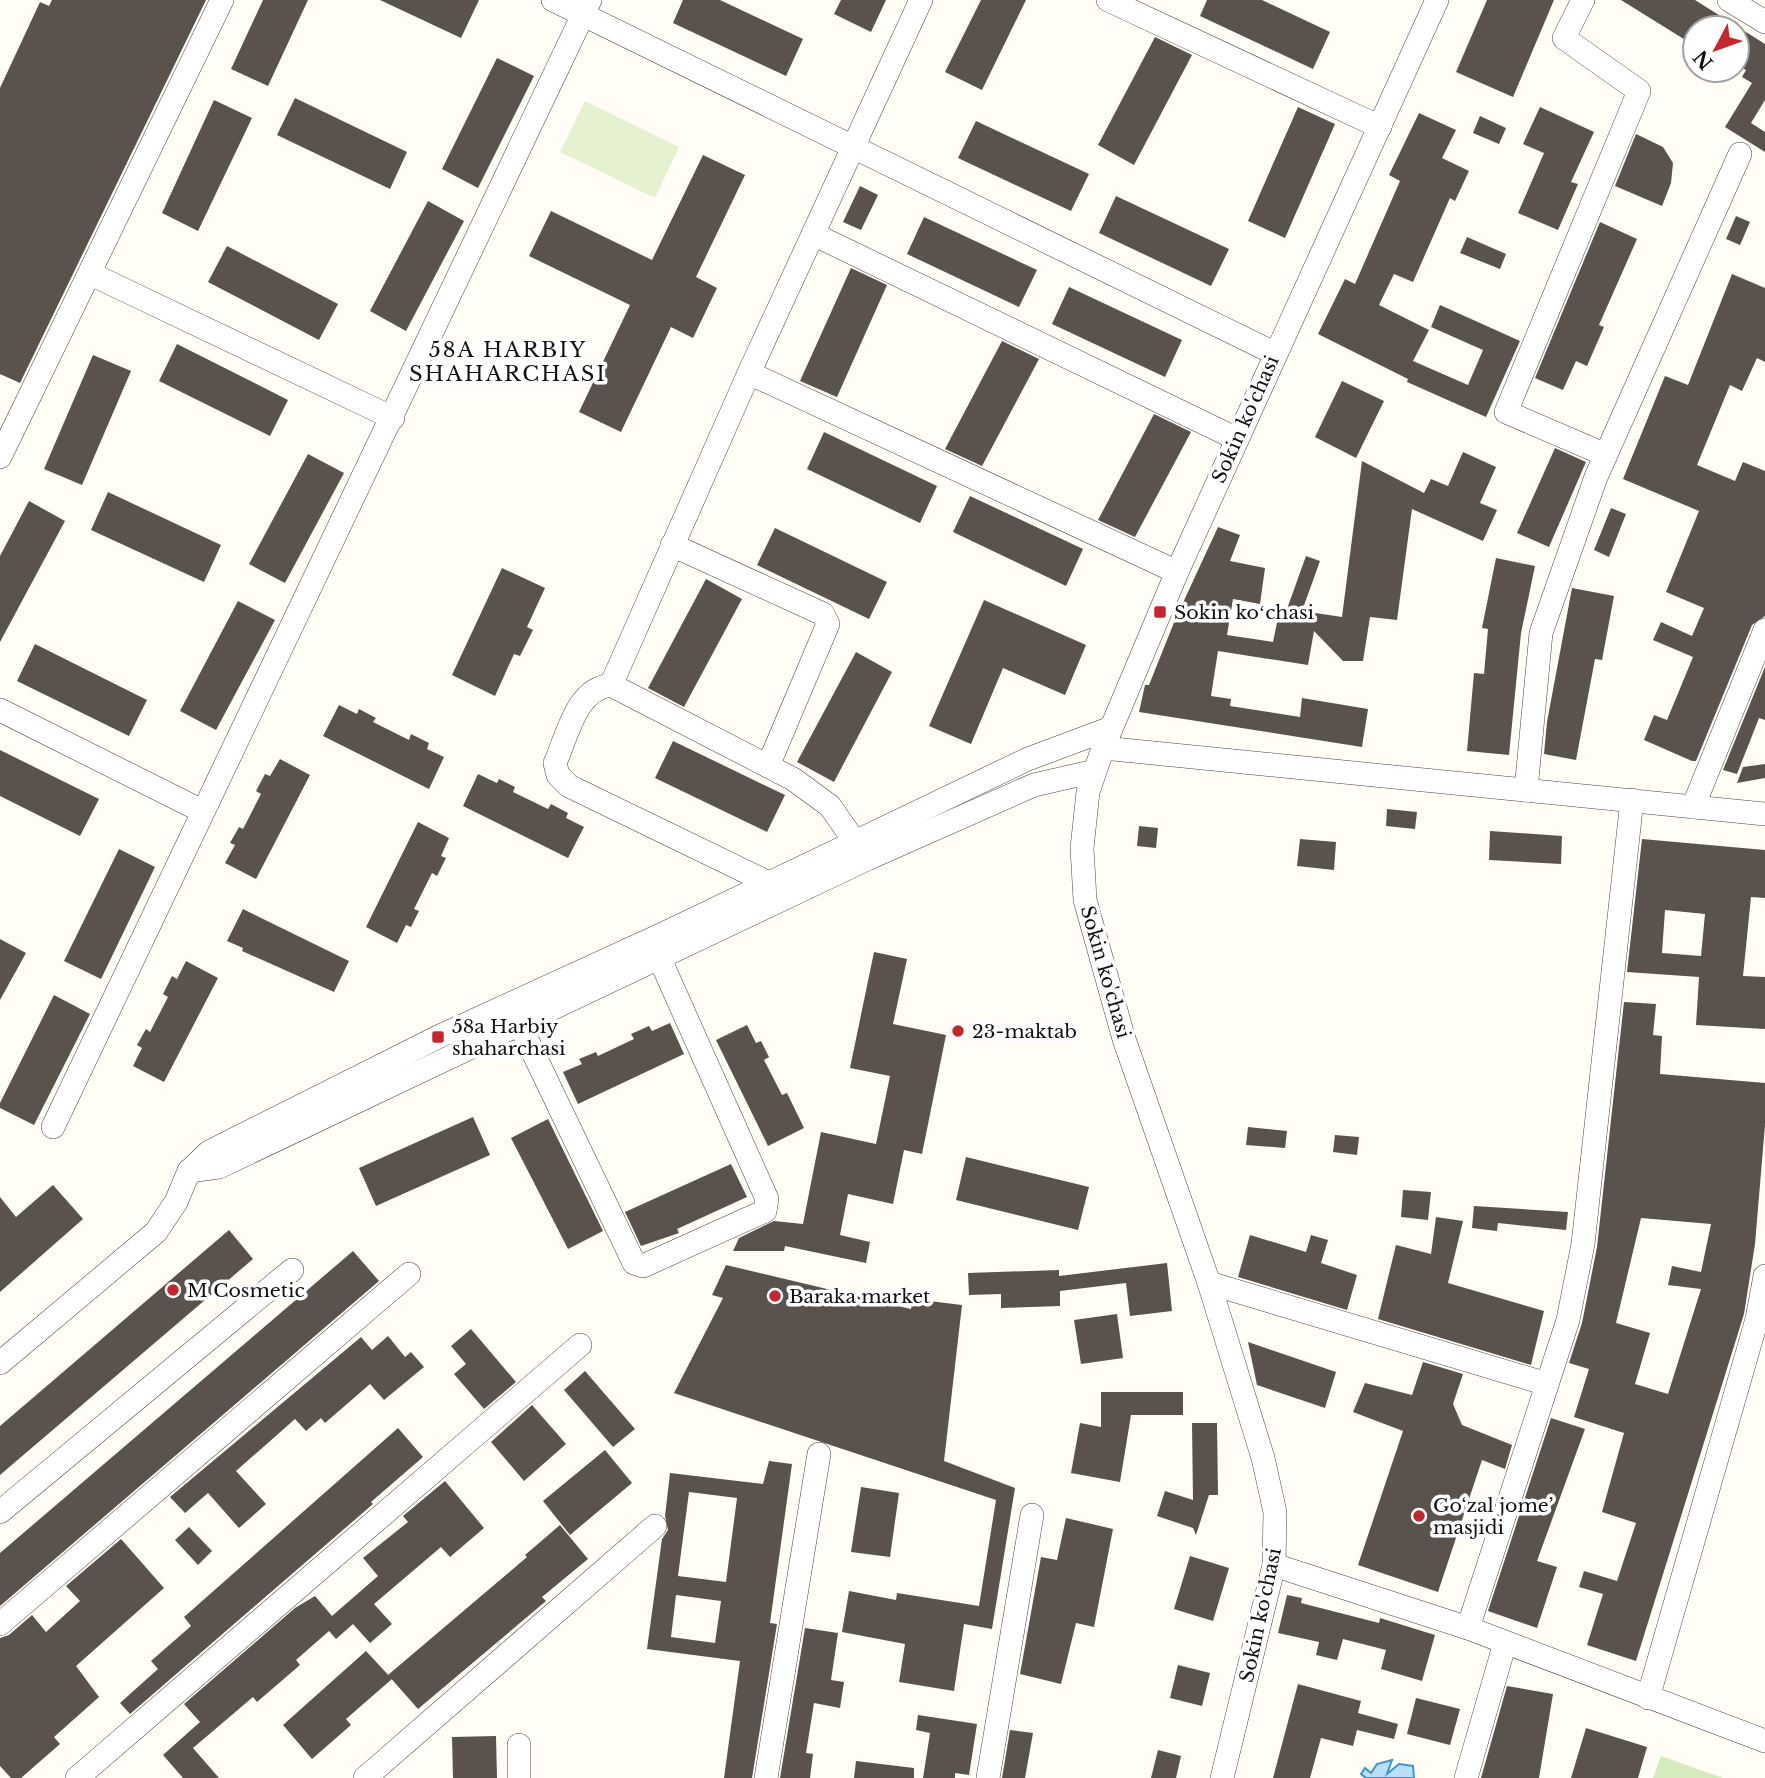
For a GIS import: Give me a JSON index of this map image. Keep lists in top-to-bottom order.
{
  "streets": {
    "street": ["Sokin ko'chasi"]
  },
  "districts": ["58A HARBIY SHAHARCHASI"],
  "places": {
    "transit": ["Sokin koʻchasi", "58a Harbiy shaharchasi"],
    "other": [
      "23-maktab",
      "M Cosmetic",
      "Baraka market",
      "Go‘zal jome’ masjidi"
    ]
  },
  "north": "bottom left"
}
